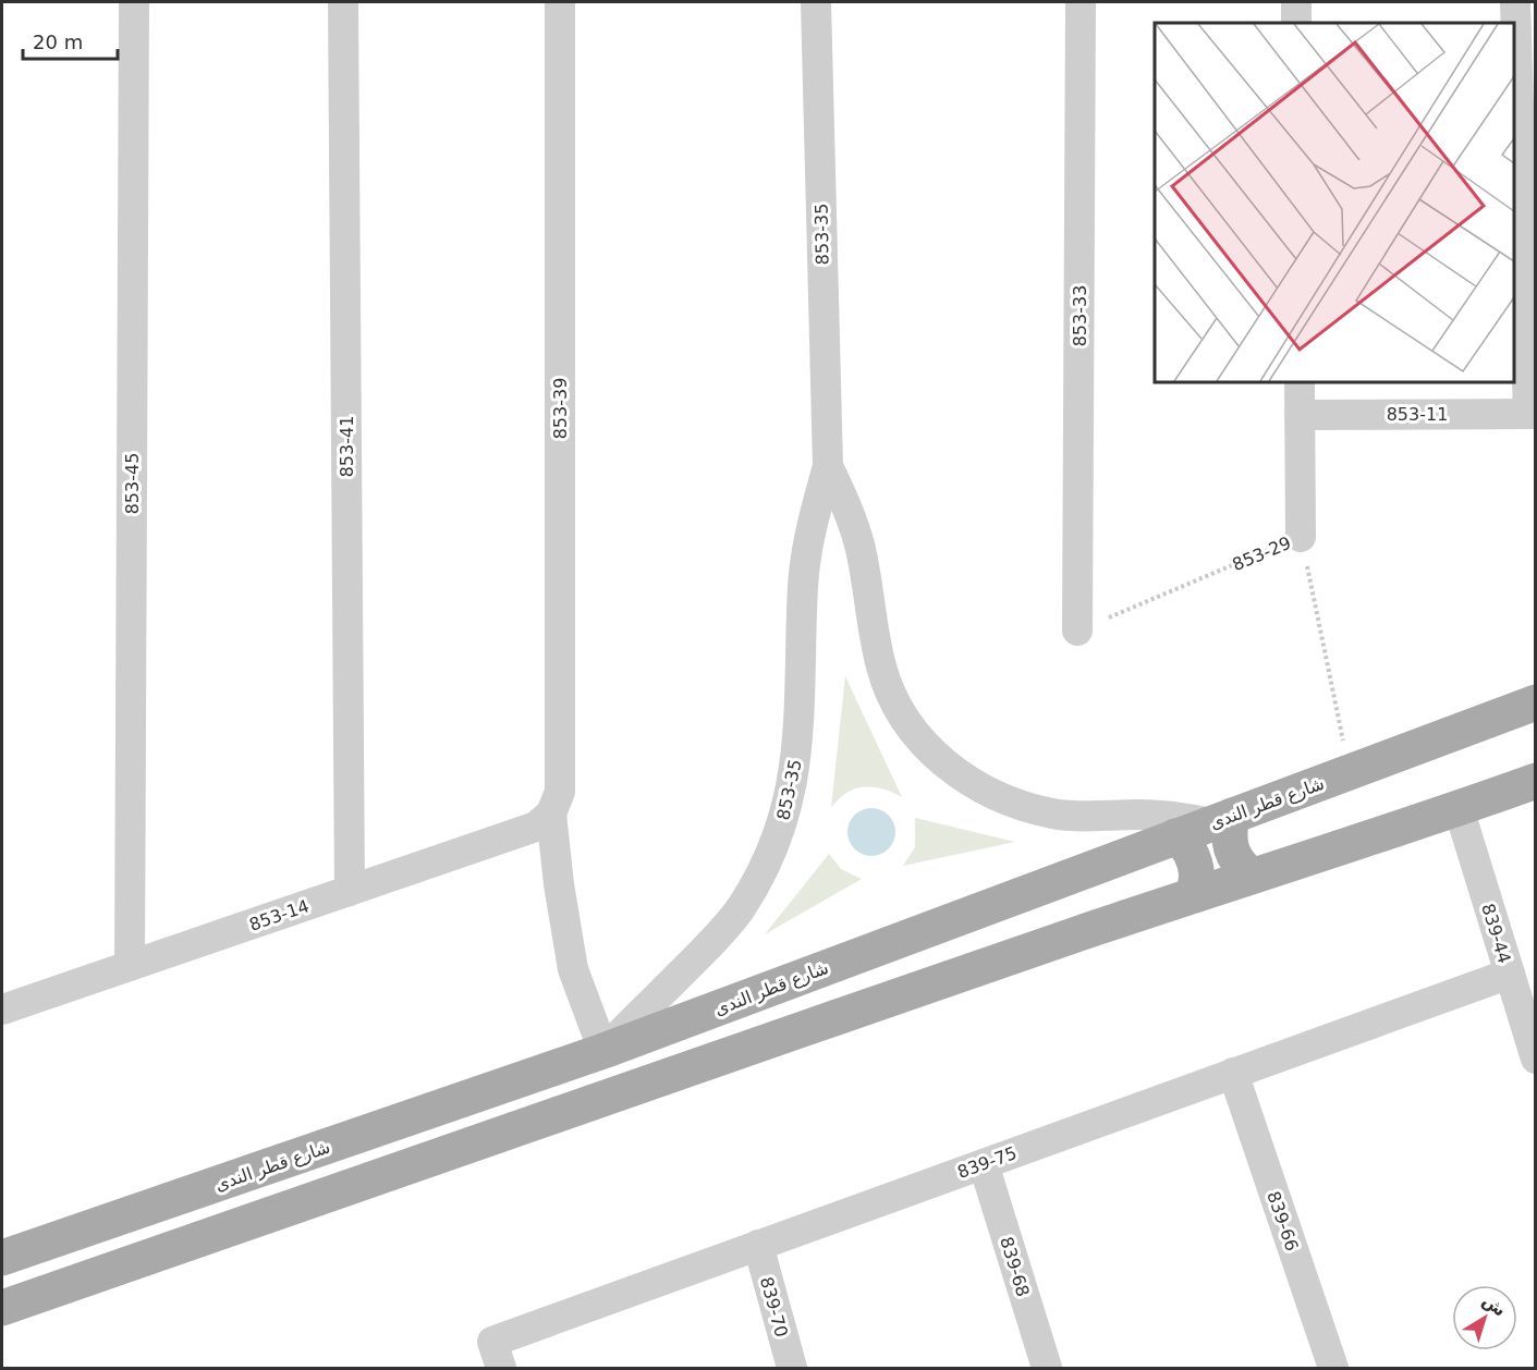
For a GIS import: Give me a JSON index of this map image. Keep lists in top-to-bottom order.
{
  "streets": {
    "main road": ["شارع قطر الندى"],
    "street": [
      "853-35",
      "853-33",
      "853-39",
      "853-11",
      "853-41",
      "853-45",
      "853-29",
      "853-14",
      "839-44",
      "839-75",
      "839-66",
      "839-68",
      "839-70"
    ]
  },
  "crossings": [
    ["853-35", "شارع قطر الندى"],
    ["853-33", "853-29"],
    ["853-39", "853-14"],
    ["853-11", "853-29"],
    ["853-41", "853-14"],
    ["853-45", "853-14"],
    ["839-44", "839-75"],
    ["839-75", "839-66"],
    ["839-75", "839-68"],
    ["839-75", "839-70"]
  ],
  "scale_bar": "20 m",
  "north": "top right"
}
